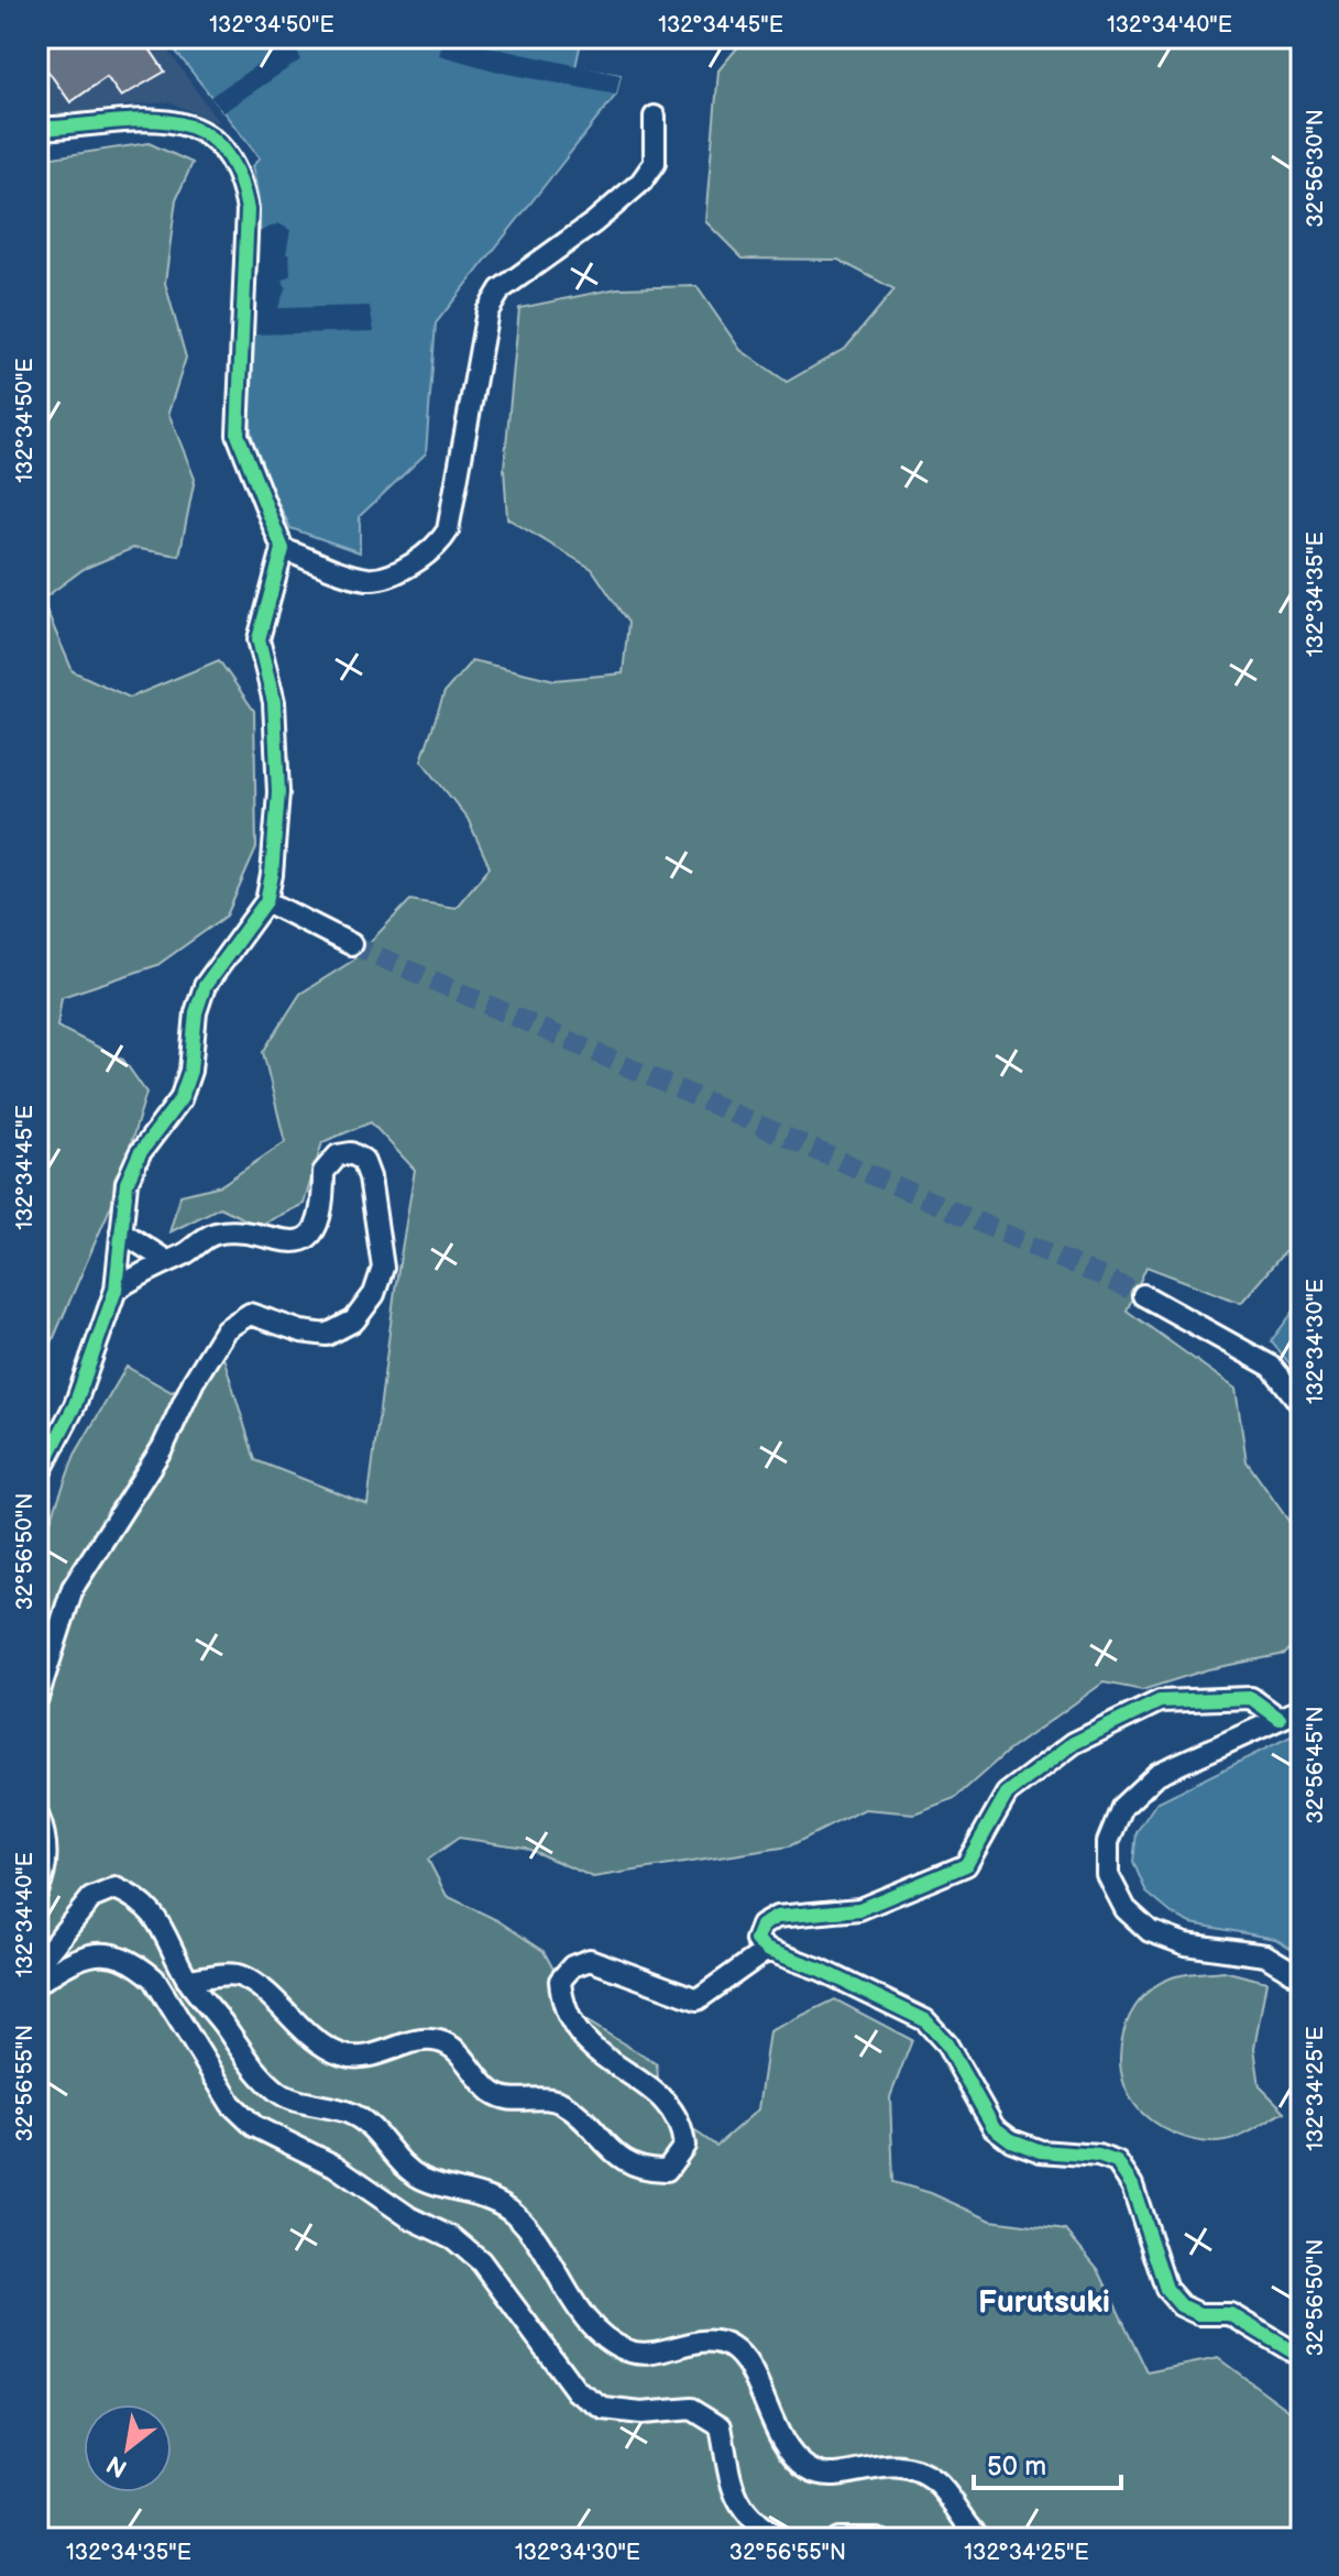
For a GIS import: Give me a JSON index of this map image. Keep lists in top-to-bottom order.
{
  "districts": ["Furutsuki"],
  "scale_bar": "50 m",
  "north": "bottom left",
  "coordinates": [
    "132°34'50\"E",
    "132°34'45\"E",
    "132°34'40\"E",
    "32°56'30\"N",
    "132°34'35\"E",
    "132°34'30\"E",
    "32°56'50\"N",
    "32°56'45\"N",
    "32°56'55\"N",
    "132°34'25\"E"
  ]
}
